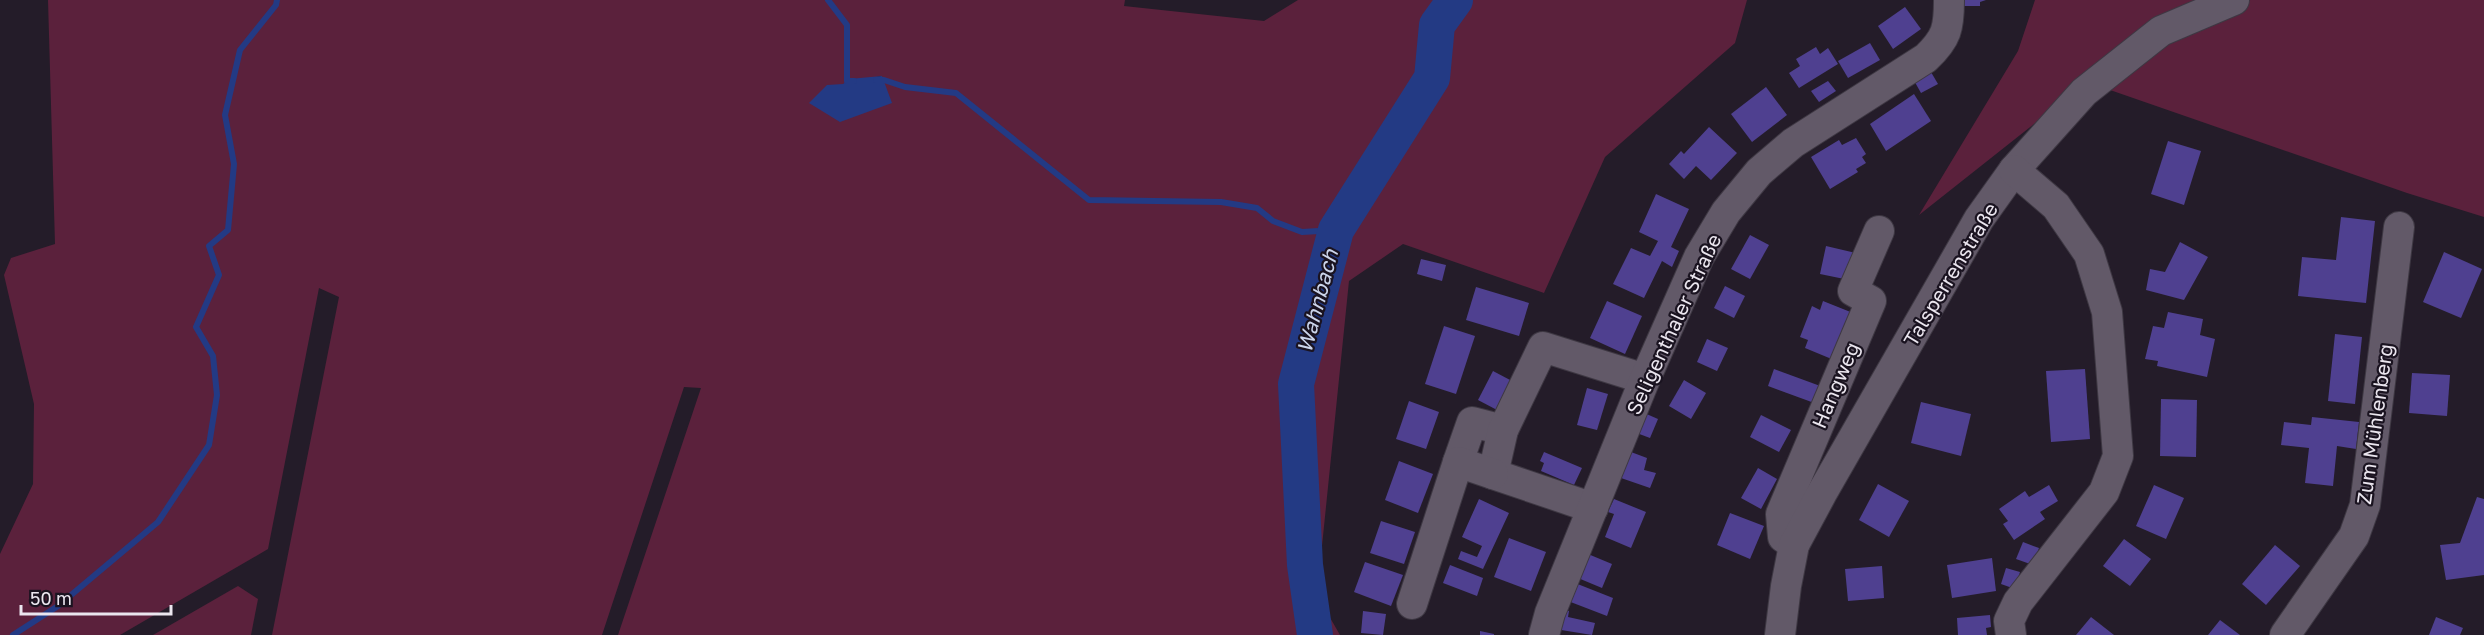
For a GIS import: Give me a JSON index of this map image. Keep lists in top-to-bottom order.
{
  "streets": {
    "street": [
      "Talsperrenstraße",
      "Seligenthaler Straße",
      "Hangweg",
      "Zum Mühlenberg"
    ]
  },
  "crossings": [
    ["Talsperrenstraße", "Hangweg"]
  ],
  "water": ["Wahnbach"],
  "scale_bar": "50 m"
}
